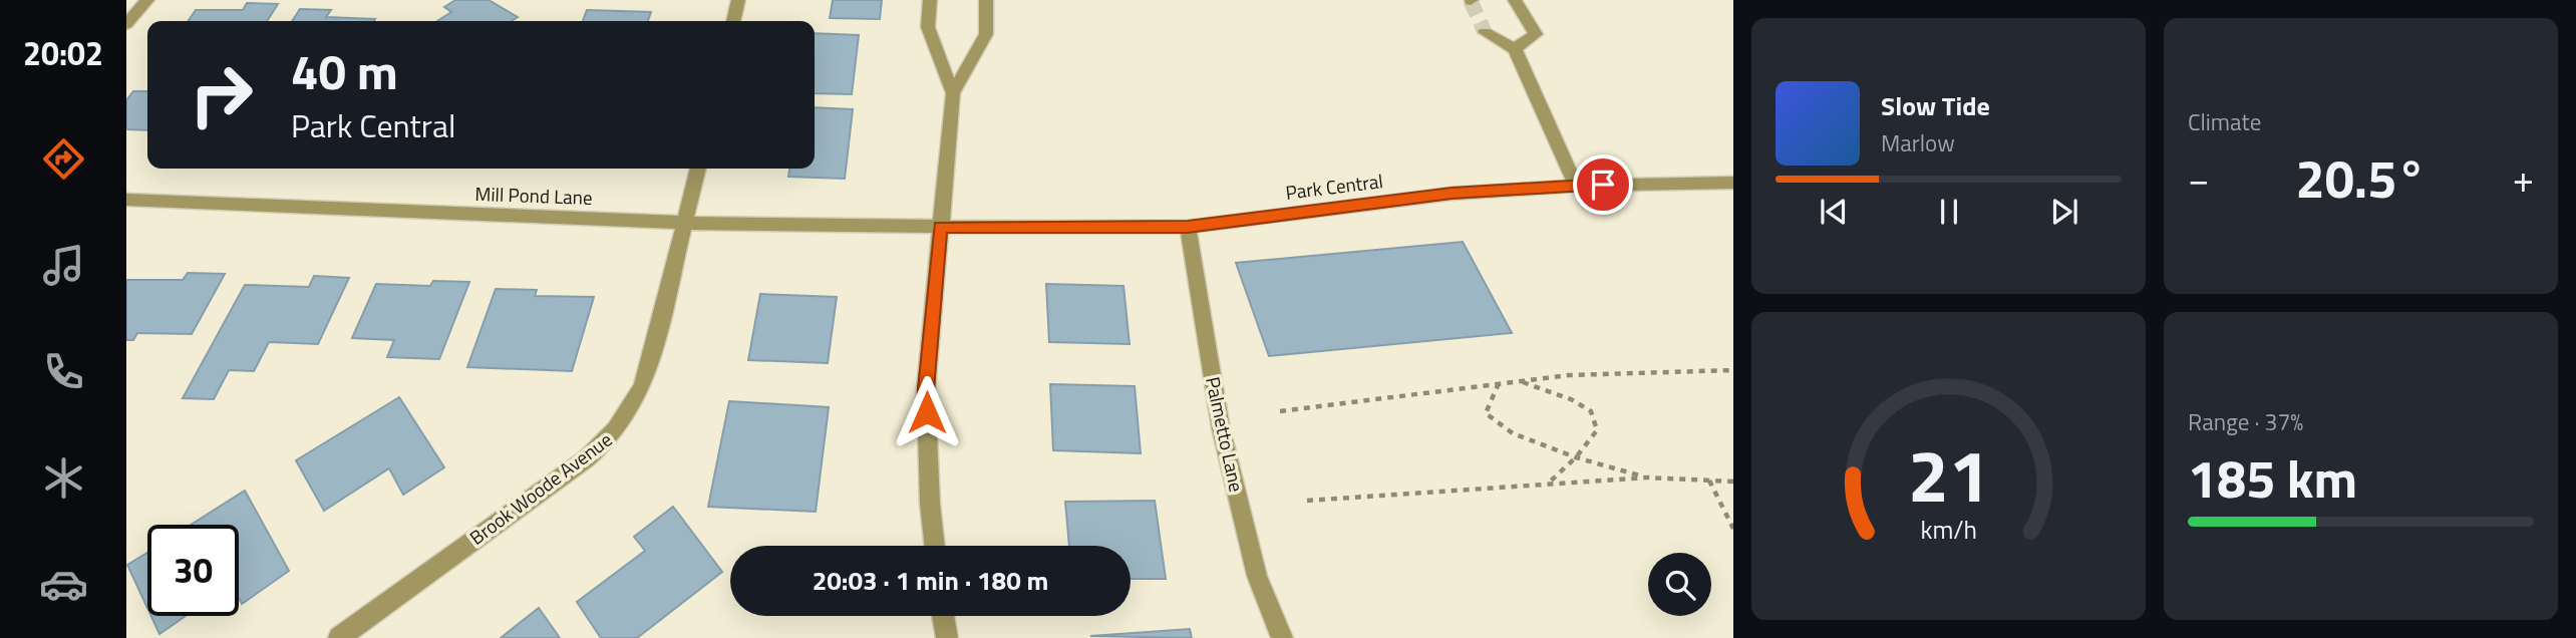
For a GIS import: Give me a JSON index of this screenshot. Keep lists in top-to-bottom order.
{
  "streets": {
    "street": [
      "Park Central",
      "Mill Pond Lane",
      "Palmetto Lane",
      "Brook Woode Avenue"
    ]
  },
  "crossings": [
    ["Park Central", "Mill Pond Lane"],
    ["Park Central", "Palmetto Lane"],
    ["Mill Pond Lane", "Brook Woode Avenue"]
  ],
  "page": {
    "tabs": "20:02",
    "tile": [
      "Climate",
      ["Range · 37%", "185 km"]
    ],
    "turn": ["40 m", "Park Central"],
    "song": ["Slow Tide", "Marlow"],
    "heat": ["−", "20.5°", "+"],
    "limit": "30",
    "trip": "20:03 · 1 min · 180 m",
    "gauge": ["21", "km/h"]
  }
}
